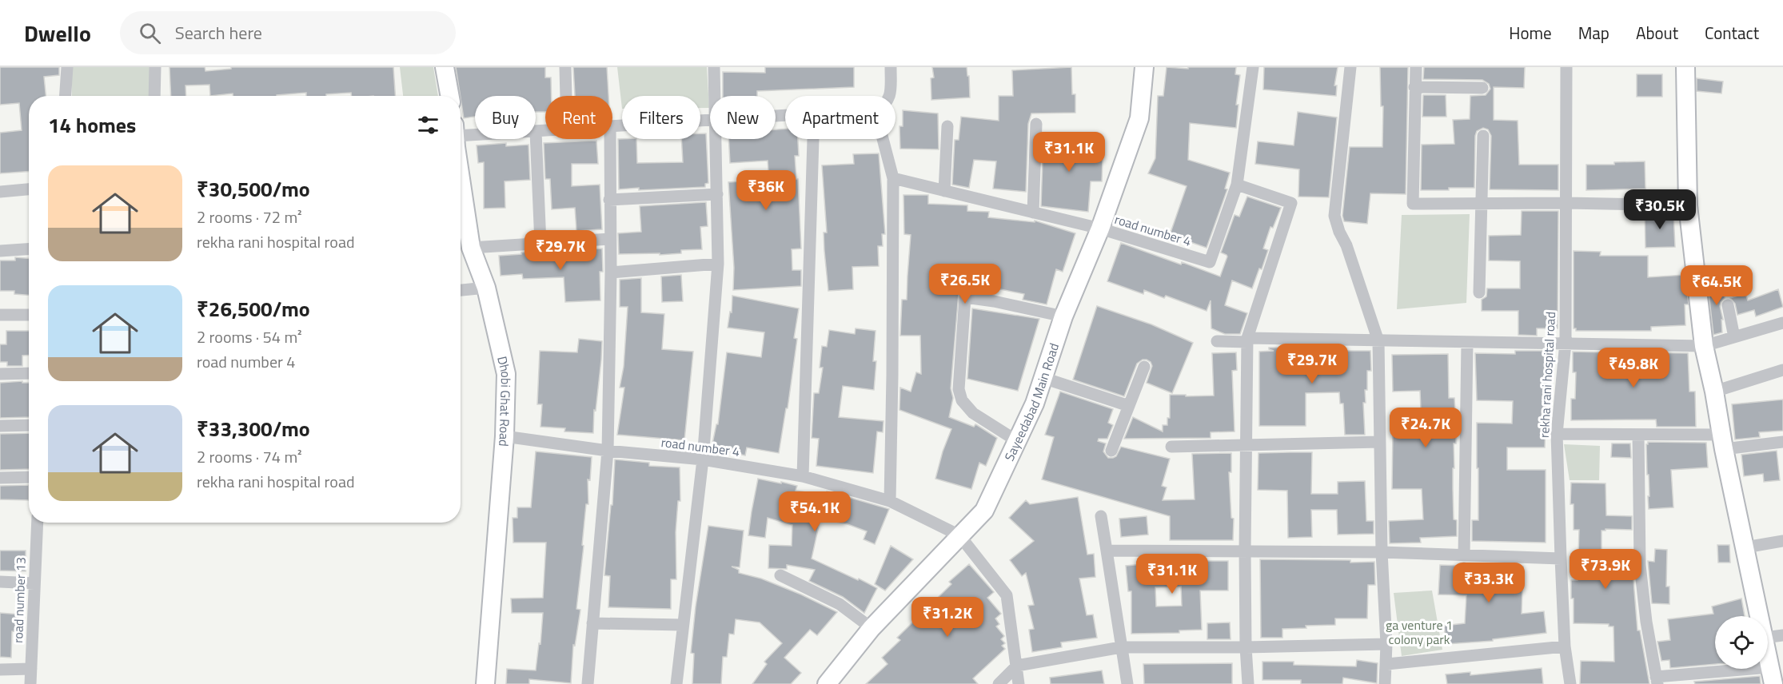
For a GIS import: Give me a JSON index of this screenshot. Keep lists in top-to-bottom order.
{
  "streets": {
    "main road": ["Sayeedabad Main Road", "Dhobi Ghat Road"],
    "street": ["road number 4", "rekha rani hospital road", "road number 13"]
  },
  "crossings": [
    ["road number 4", "Sayeedabad Main Road"],
    ["road number 4", "Dhobi Ghat Road"]
  ],
  "parks": ["ga venture 1 colony park"],
  "page": {
    "header": "Dwello",
    "search": "Search here",
    "nav": [
      "Home",
      "Map",
      "About",
      "Contact"
    ],
    "chip": [
      "Buy",
      "Rent",
      "Filters",
      "New",
      "Apartment"
    ],
    "heading": "14 homes",
    "price": [
      "₹31.1K",
      "₹36K",
      "₹30.5K",
      "₹29.7K",
      "₹26.5K",
      "₹64.5K",
      "₹29.7K",
      "₹49.8K",
      "₹24.7K",
      "₹54.1K",
      "₹73.9K",
      "₹31.1K",
      "₹33.3K",
      "₹31.2K"
    ],
    "list": [
      {
        "name": "₹30,500/mo",
        "note": "2 rooms · 72 m² · rekha rani hospital road"
      },
      {
        "name": "₹26,500/mo",
        "note": "2 rooms · 54 m² · road number 4"
      },
      {
        "name": "₹33,300/mo",
        "note": "2 rooms · 74 m² · rekha rani hospital road"
      }
    ]
  }
}
